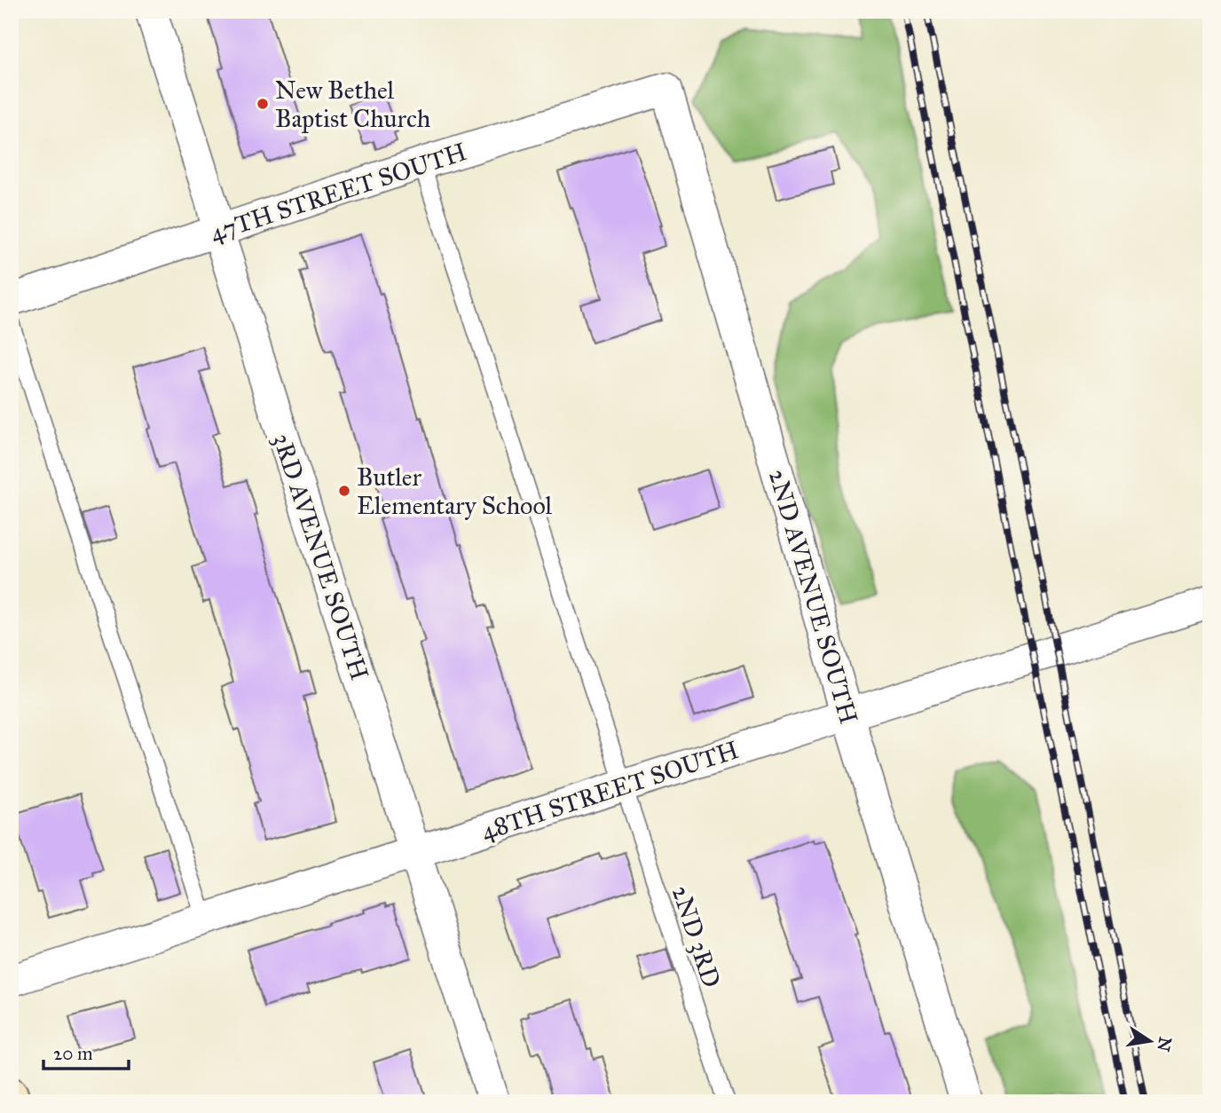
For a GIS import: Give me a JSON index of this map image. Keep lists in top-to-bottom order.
{
  "streets": {
    "street": [
      "47TH STREET SOUTH",
      "3RD AVENUE SOUTH",
      "2ND AVENUE SOUTH",
      "48TH STREET SOUTH"
    ],
    "lane": ["2ND 3RD"]
  },
  "crossings": [
    ["47TH STREET SOUTH", "3RD AVENUE SOUTH"],
    ["47TH STREET SOUTH", "2ND AVENUE SOUTH"],
    ["47TH STREET SOUTH", "2ND 3RD"],
    ["3RD AVENUE SOUTH", "48TH STREET SOUTH"],
    ["2ND AVENUE SOUTH", "48TH STREET SOUTH"],
    ["48TH STREET SOUTH", "2ND 3RD"]
  ],
  "places": ["New Bethel Baptist Church", "Butler Elementary School"],
  "scale_bar": "20 m",
  "north": "right"
}
